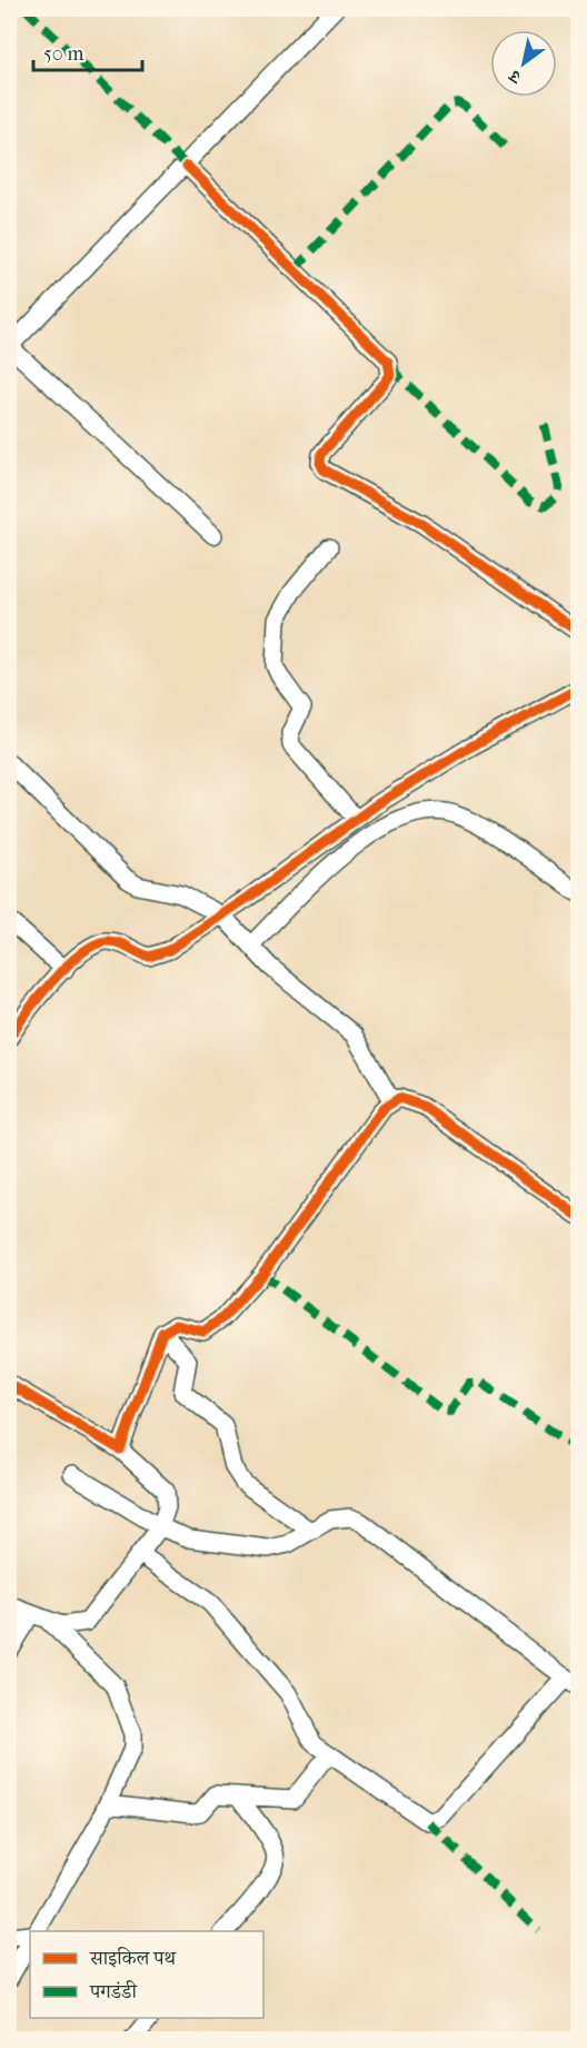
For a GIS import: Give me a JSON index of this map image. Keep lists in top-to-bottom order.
{
  "legend": ["साइकिल पथ", "पगडंडी"],
  "scale_bar": "50 m",
  "north": "bottom left"
}
